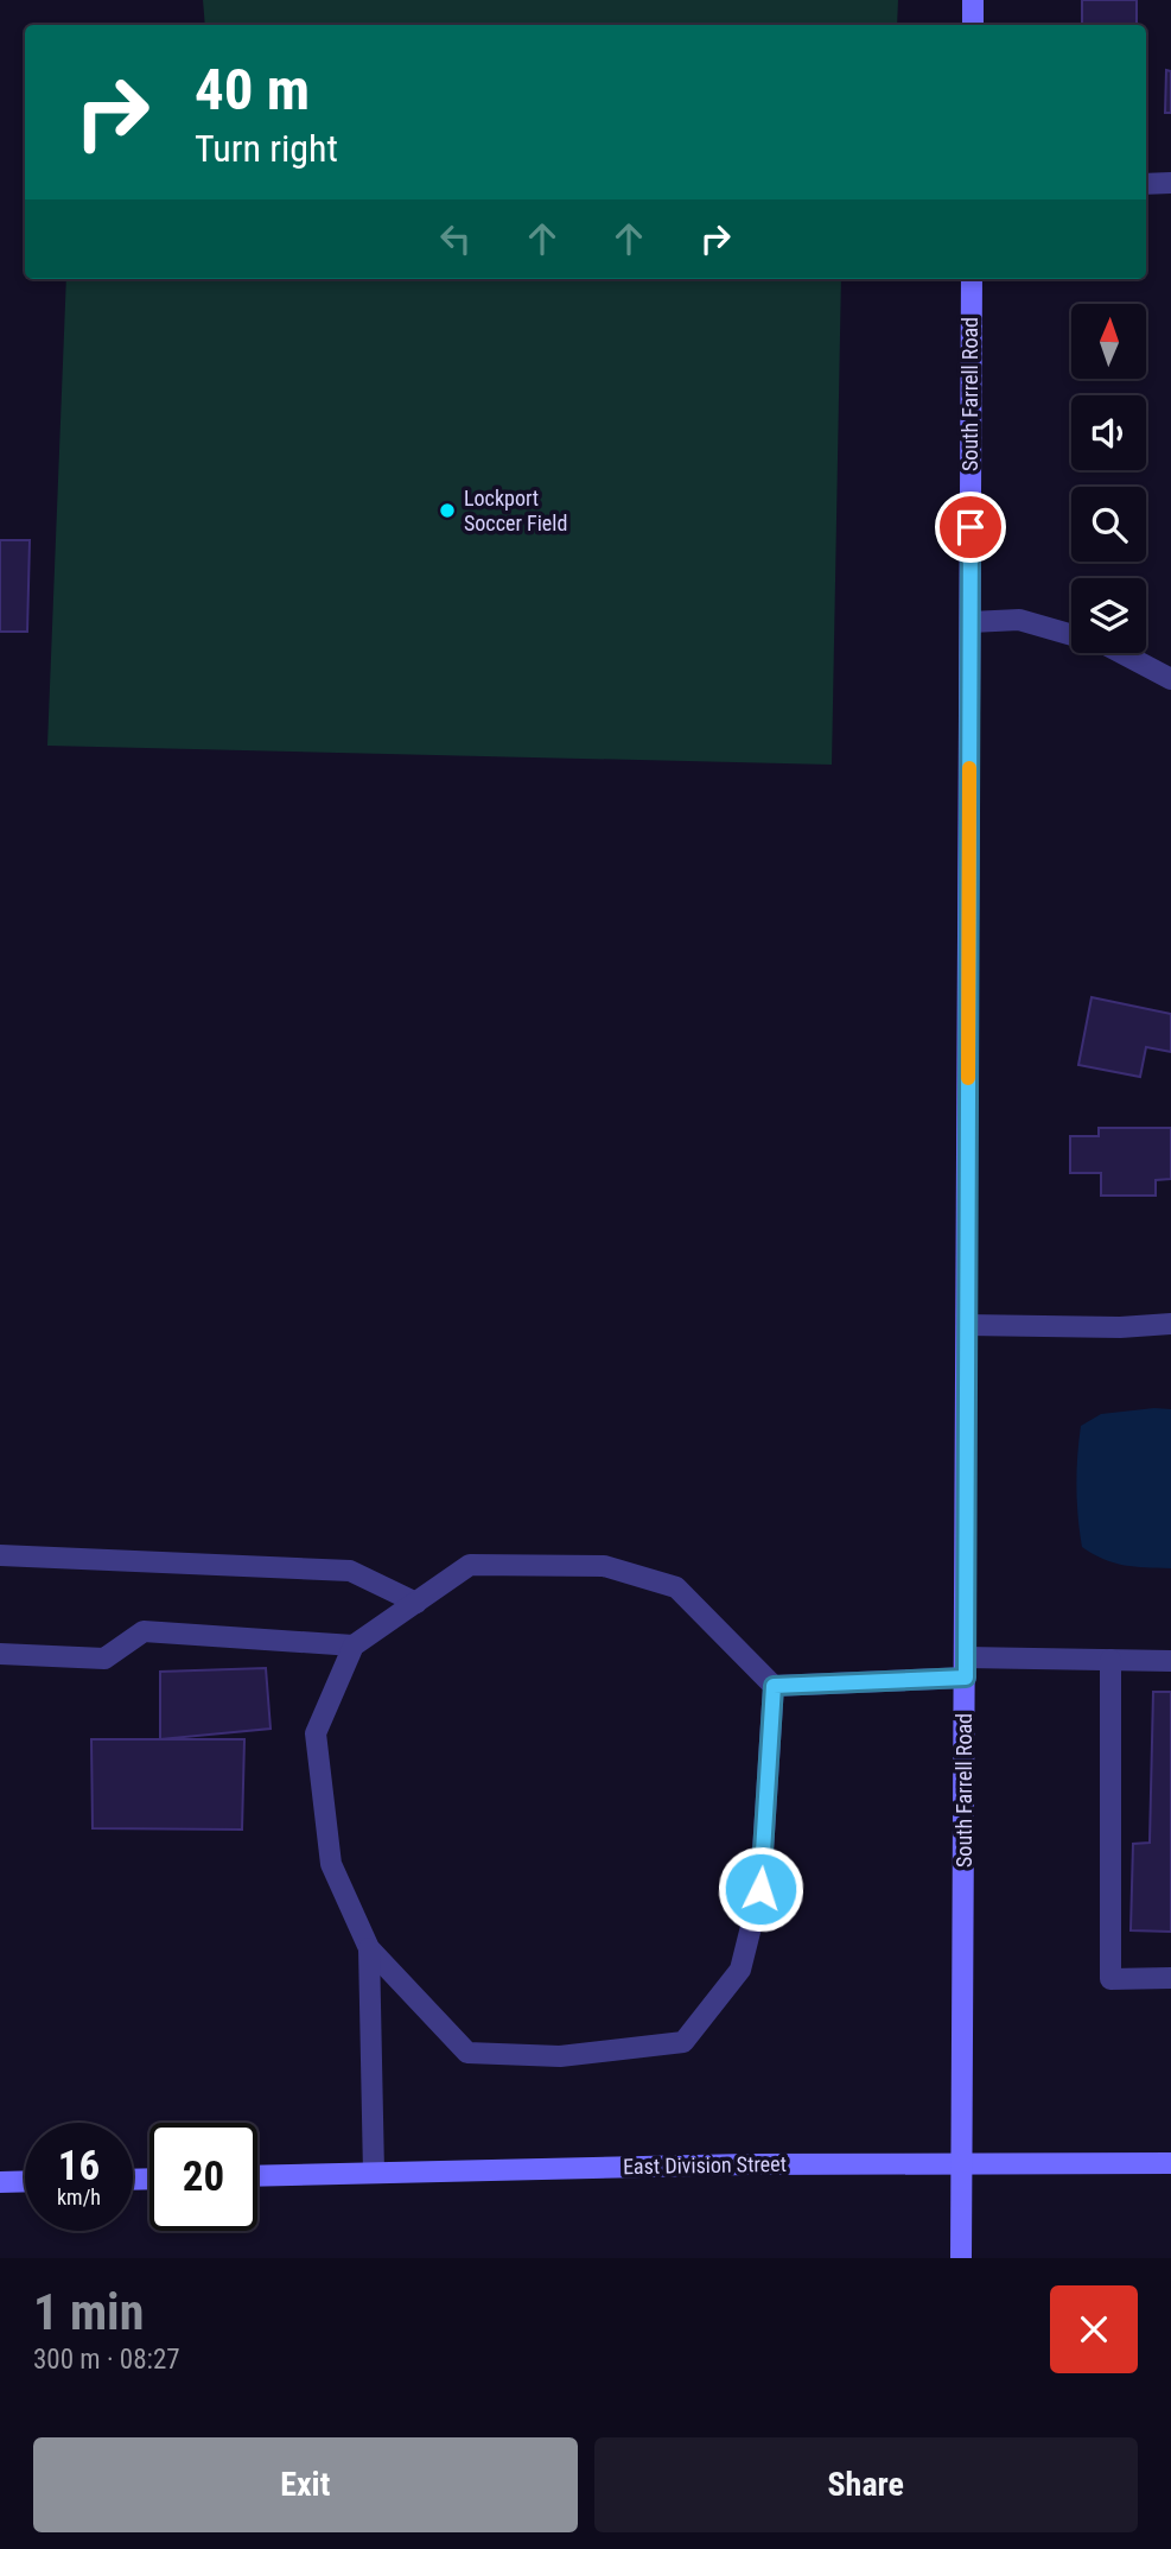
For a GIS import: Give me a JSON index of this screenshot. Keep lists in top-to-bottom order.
{
  "streets": {
    "street": ["South Farrell Road", "East Division Street"]
  },
  "crossings": [
    ["South Farrell Road", "East Division Street"]
  ],
  "places": ["Lockport Soccer Field"],
  "north": "top",
  "page": {
    "turn": ["40 m", "Turn right"],
    "speed": "16 km/h",
    "limit": "20",
    "heading": ["1 min", "300 m · 08:27"],
    "buttons": ["Exit", "Share"]
  }
}
